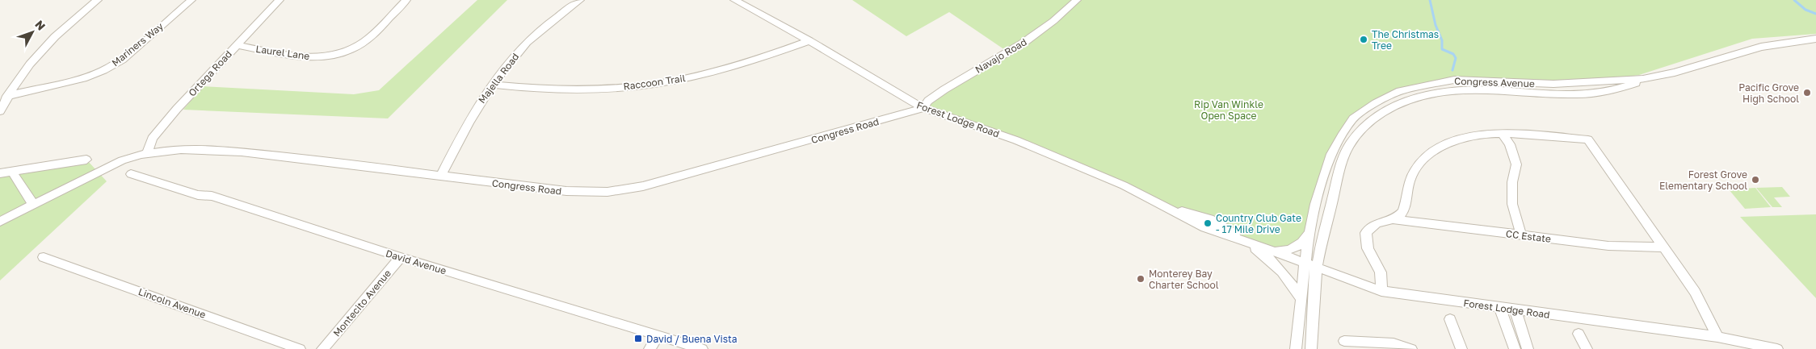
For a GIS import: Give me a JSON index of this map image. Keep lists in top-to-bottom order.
{
  "streets": {
    "street": [
      "Mariners Way",
      "Laurel Lane",
      "Navajo Road",
      "Ortega Road",
      "Majella Road",
      "Raccoon Trail",
      "Congress Avenue",
      "Forest Lodge Road",
      "Congress Road",
      "CC Estate",
      "David Avenue",
      "Lincoln Avenue",
      "Montecito Avenue"
    ]
  },
  "crossings": [
    ["Laurel Lane", "Ortega Road"],
    ["Navajo Road", "Forest Lodge Road"],
    ["Navajo Road", "Congress Road"],
    ["Ortega Road", "Congress Road"],
    ["Majella Road", "Raccoon Trail"],
    ["Majella Road", "Congress Road"],
    ["Raccoon Trail", "Forest Lodge Road"],
    ["Congress Avenue", "Forest Lodge Road"],
    ["Forest Lodge Road", "Congress Road"],
    ["David Avenue", "Montecito Avenue"]
  ],
  "parks": ["Rip Van Winkle Open Space"],
  "places": {
    "other": [
      "The Christmas Tree",
      "Pacific Grove High School",
      "Forest Grove Elementary School",
      "Country Club Gate - 17 Mile Drive",
      "Monterey Bay Charter School"
    ],
    "transit": ["David / Buena Vista"]
  },
  "north": "top right"
}
